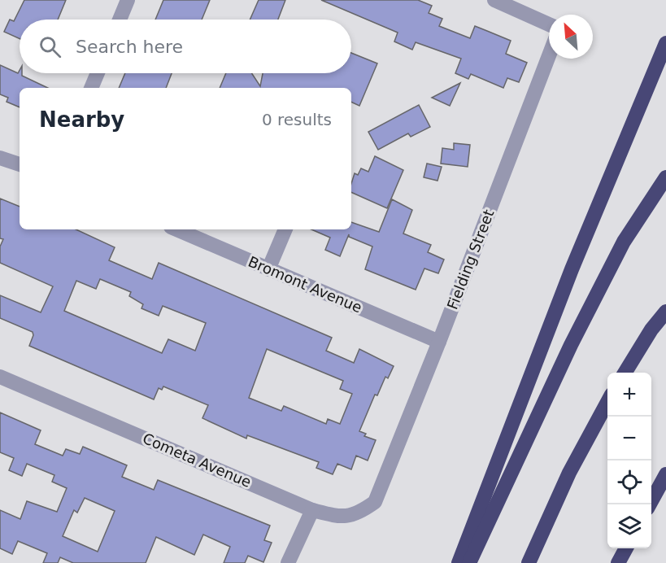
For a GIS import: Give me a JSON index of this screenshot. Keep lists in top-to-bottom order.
{
  "streets": {
    "street": ["Fielding Street", "Bromont Avenue", "Cometa Avenue"]
  },
  "crossings": [
    ["Fielding Street", "Bromont Avenue"],
    ["Fielding Street", "Cometa Avenue"]
  ],
  "north": "top left",
  "page": {
    "search": "Search here",
    "heading": ["Nearby", "0 results"],
    "map_buttons": ["+", "−"]
  }
}
